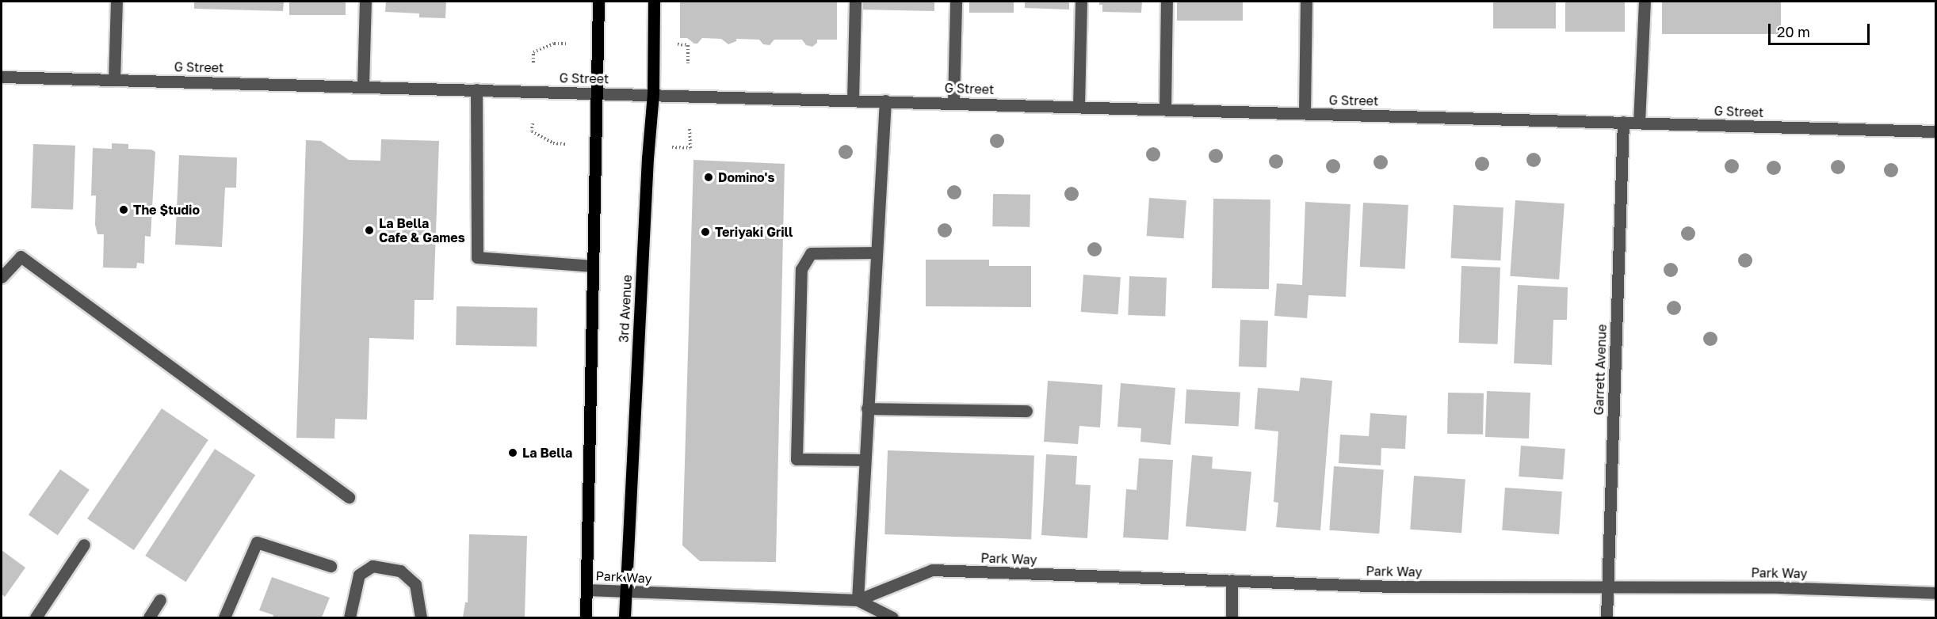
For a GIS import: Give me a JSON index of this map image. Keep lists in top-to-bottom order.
{
  "streets": {
    "main road": ["3rd Avenue"],
    "street": ["G Street", "Garrett Avenue", "Park Way"]
  },
  "crossings": [
    ["G Street", "3rd Avenue"],
    ["G Street", "Garrett Avenue"],
    ["3rd Avenue", "Park Way"],
    ["Garrett Avenue", "Park Way"]
  ],
  "places": [
    "Domino's",
    "The $tudio",
    "La Bella Cafe & Games",
    "Teriyaki Grill",
    "La Bella"
  ],
  "scale_bar": "20 m"
}
